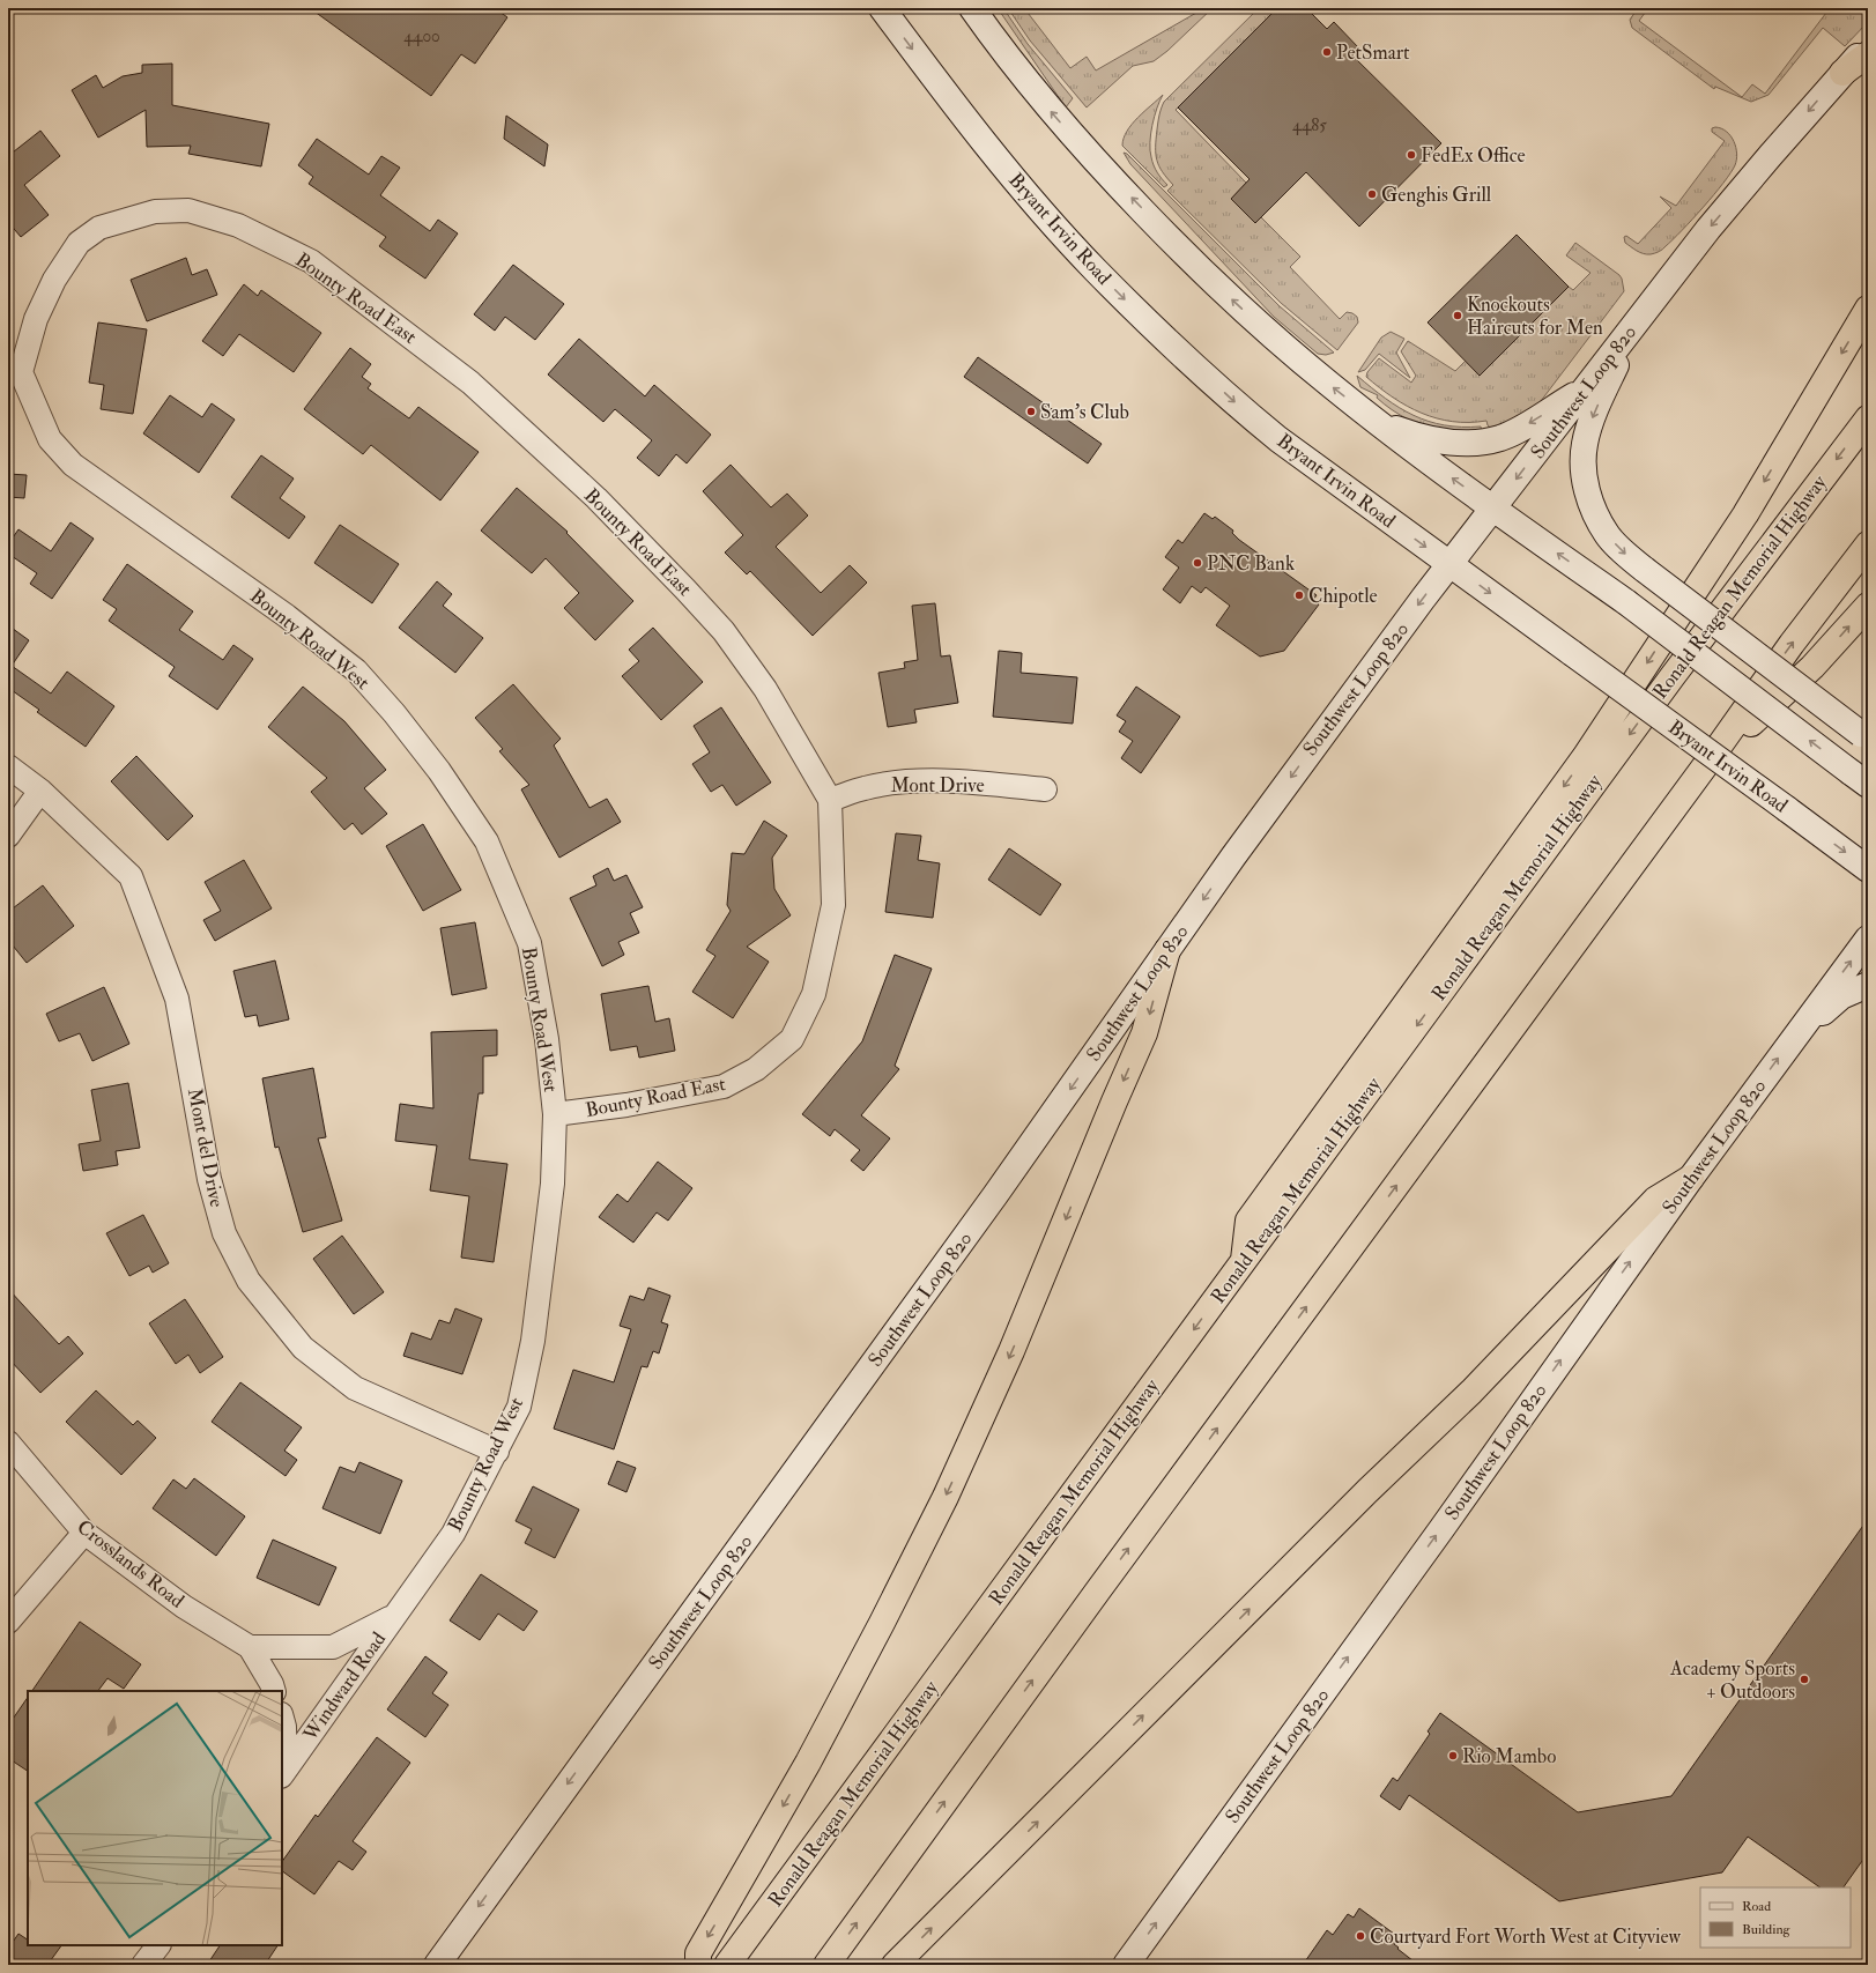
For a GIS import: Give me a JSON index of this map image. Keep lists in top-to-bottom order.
{
  "streets": {
    "highway": ["Ronald Reagan Memorial Highway"],
    "main road": ["Bryant Irvin Road", "Southwest Loop 820"],
    "street": [
      "Bounty Road East",
      "Bounty Road West",
      "Mont Drive",
      "Mont del Drive",
      "Crosslands Road",
      "Windward Road"
    ]
  },
  "crossings": [
    ["Bryant Irvin Road", "Southwest Loop 820"],
    ["Bounty Road East", "Bounty Road West"],
    ["Bounty Road East", "Mont Drive"],
    ["Bounty Road West", "Mont del Drive"],
    ["Bounty Road West", "Windward Road"]
  ],
  "places": [
    "PetSmart",
    "FedEx Office",
    "Genghis Grill",
    "Knockouts Haircuts for Men",
    "Sam's Club",
    "PNC Bank",
    "Chipotle",
    "Academy Sports + Outdoors",
    "Rio Mambo",
    "Courtyard Fort Worth West at Cityview"
  ],
  "house_numbers": ["4400", "4485"],
  "legend": ["Road", "Building"]
}
